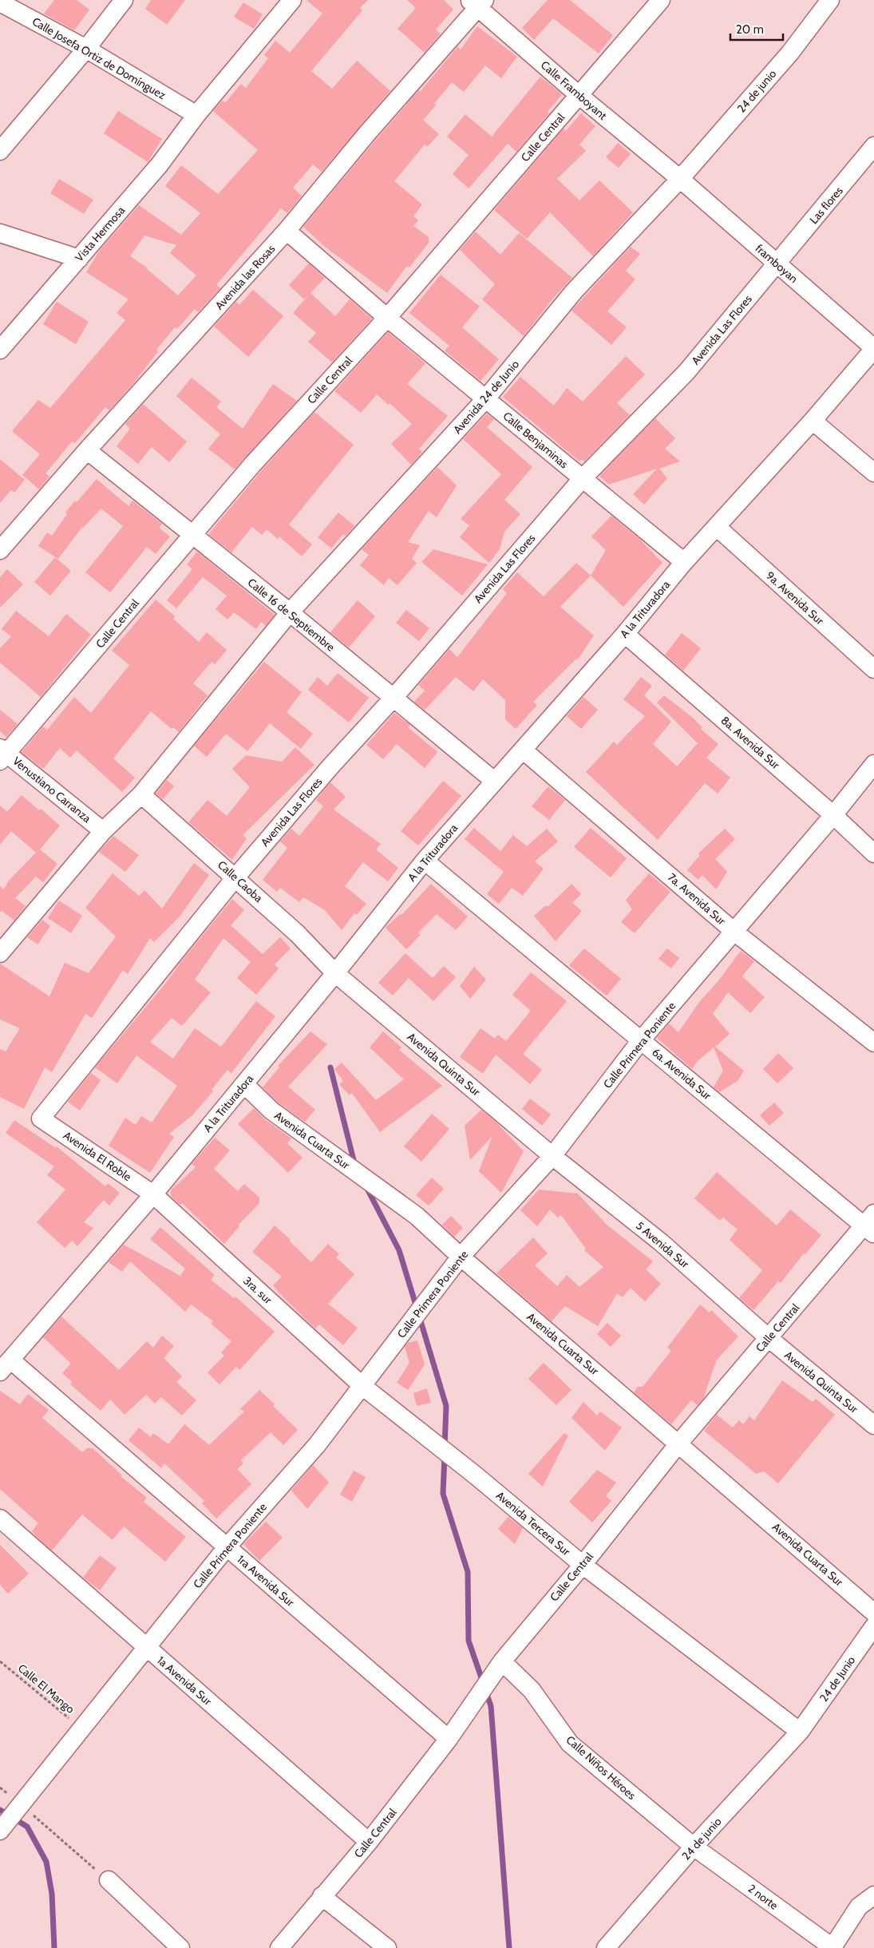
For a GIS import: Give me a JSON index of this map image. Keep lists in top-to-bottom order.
{
  "streets": {
    "street": [
      "Calle Josefa Ortiz de Domínguez",
      "Calle Framboyant",
      "24 de junio",
      "Calle Central",
      "Las flores",
      "Vista Hermosa",
      "framboyan",
      "Avenida las Rosas",
      "Avenida Las Flores",
      "Avenida 24 de Junio",
      "Calle Benjaminas",
      "9a. Avenida Sur",
      "A la Trituradora",
      "Calle 16 de Septiembre",
      "8a. Avenida Sur",
      "Venustiano Carranza",
      "Calle Caoba",
      "7a. Avenida Sur",
      "Calle Primera Poniente",
      "Avenida Quinta Sur",
      "6a. Avenida Sur",
      "Avenida Cuarta Sur",
      "Avenida El Roble",
      "5 Avenida Sur",
      "3ra. sur",
      "Avenida Tercera Sur",
      "1ra Avenida Sur",
      "24 de Junio",
      "1a Avenida Sur",
      "Calle Niños Héroes",
      "2 norte"
    ],
    "path": ["Calle El Mango"]
  },
  "crossings": [
    ["Calle Josefa Ortiz de Domínguez", "Vista Hermosa"],
    ["Calle Framboyant", "24 de junio"],
    ["Calle Framboyant", "Calle Central"],
    ["Calle Framboyant", "framboyan"],
    ["Calle Framboyant", "Avenida las Rosas"],
    ["Calle Framboyant", "Avenida 24 de Junio"],
    ["24 de junio", "framboyan"],
    ["24 de junio", "Avenida 24 de Junio"],
    ["24 de junio", "Avenida Tercera Sur"],
    ["24 de junio", "24 de Junio"],
    ["24 de junio", "Calle Niños Héroes"],
    ["24 de junio", "2 norte"],
    ["Calle Central", "Calle Benjaminas"],
    ["Calle Central", "Calle 16 de Septiembre"],
    ["Calle Central", "Venustiano Carranza"],
    ["Calle Central", "Avenida Quinta Sur"],
    ["Calle Central", "6a. Avenida Sur"],
    ["Calle Central", "Avenida Cuarta Sur"],
    ["Calle Central", "5 Avenida Sur"],
    ["Calle Central", "Avenida Tercera Sur"],
    ["Calle Central", "1ra Avenida Sur"],
    ["Calle Central", "1a Avenida Sur"],
    ["Calle Central", "Calle Niños Héroes"],
    ["Las flores", "framboyan"],
    ["Las flores", "Avenida Las Flores"],
    ["framboyan", "Avenida Las Flores"],
    ["framboyan", "Avenida 24 de Junio"],
    ["framboyan", "A la Trituradora"],
    ["Avenida las Rosas", "Calle Benjaminas"],
    ["Avenida las Rosas", "Calle 16 de Septiembre"],
    ["Avenida Las Flores", "Calle Benjaminas"],
    ["Avenida Las Flores", "Calle 16 de Septiembre"],
    ["Avenida Las Flores", "Calle Caoba"],
    ["Avenida Las Flores", "Avenida El Roble"],
    ["Avenida 24 de Junio", "Calle Benjaminas"],
    ["Avenida 24 de Junio", "Calle 16 de Septiembre"],
    ["Avenida 24 de Junio", "Venustiano Carranza"],
    ["Avenida 24 de Junio", "Calle Caoba"],
    ["Calle Benjaminas", "A la Trituradora"],
    ["9a. Avenida Sur", "A la Trituradora"],
    ["A la Trituradora", "Calle 16 de Septiembre"],
    ["A la Trituradora", "8a. Avenida Sur"],
    ["A la Trituradora", "Calle Caoba"],
    ["A la Trituradora", "7a. Avenida Sur"],
    ["A la Trituradora", "Avenida Quinta Sur"],
    ["A la Trituradora", "6a. Avenida Sur"],
    ["A la Trituradora", "Avenida Cuarta Sur"],
    ["A la Trituradora", "Avenida El Roble"],
    ["A la Trituradora", "3ra. sur"],
    ["A la Trituradora", "1ra Avenida Sur"],
    ["8a. Avenida Sur", "Calle Primera Poniente"],
    ["Calle Caoba", "Avenida Quinta Sur"],
    ["7a. Avenida Sur", "Calle Primera Poniente"],
    ["Calle Primera Poniente", "Avenida Quinta Sur"],
    ["Calle Primera Poniente", "6a. Avenida Sur"],
    ["Calle Primera Poniente", "Avenida Cuarta Sur"],
    ["Calle Primera Poniente", "5 Avenida Sur"],
    ["Calle Primera Poniente", "3ra. sur"],
    ["Calle Primera Poniente", "Avenida Tercera Sur"],
    ["Calle Primera Poniente", "1ra Avenida Sur"],
    ["Calle Primera Poniente", "1a Avenida Sur"],
    ["Calle Primera Poniente", "Calle El Mango"],
    ["Avenida Quinta Sur", "5 Avenida Sur"],
    ["Avenida El Roble", "3ra. sur"],
    ["3ra. sur", "Avenida Tercera Sur"],
    ["Avenida Tercera Sur", "24 de Junio"],
    ["Calle Niños Héroes", "2 norte"]
  ],
  "scale_bar": "20 m"
}
